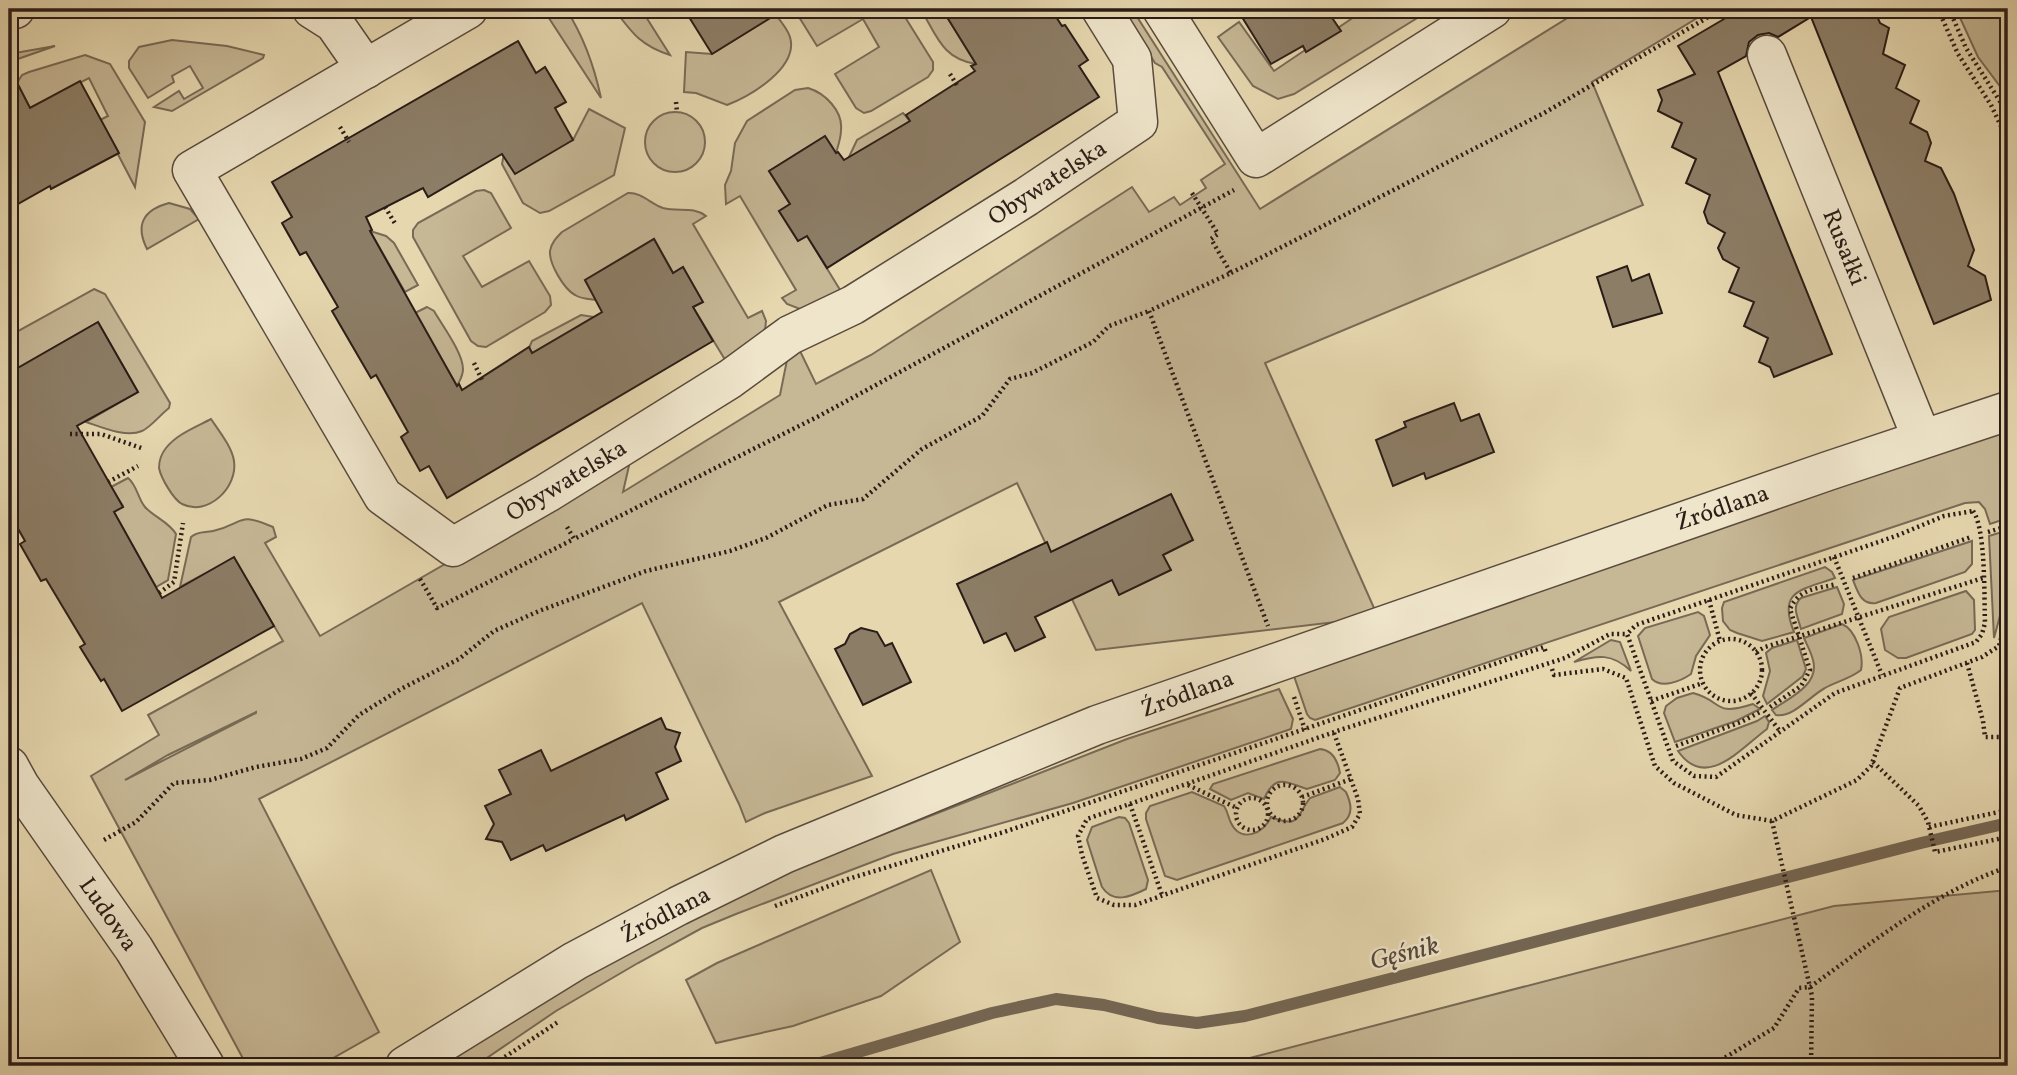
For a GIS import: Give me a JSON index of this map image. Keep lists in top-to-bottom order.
{
  "streets": {
    "street": [
      "Obywatelska",
      "Rusałki",
      "Źródlana",
      "Ludowa"
    ]
  },
  "crossings": [
    ["Rusałki", "Źródlana"]
  ],
  "water": ["Gęśnik"]
}
